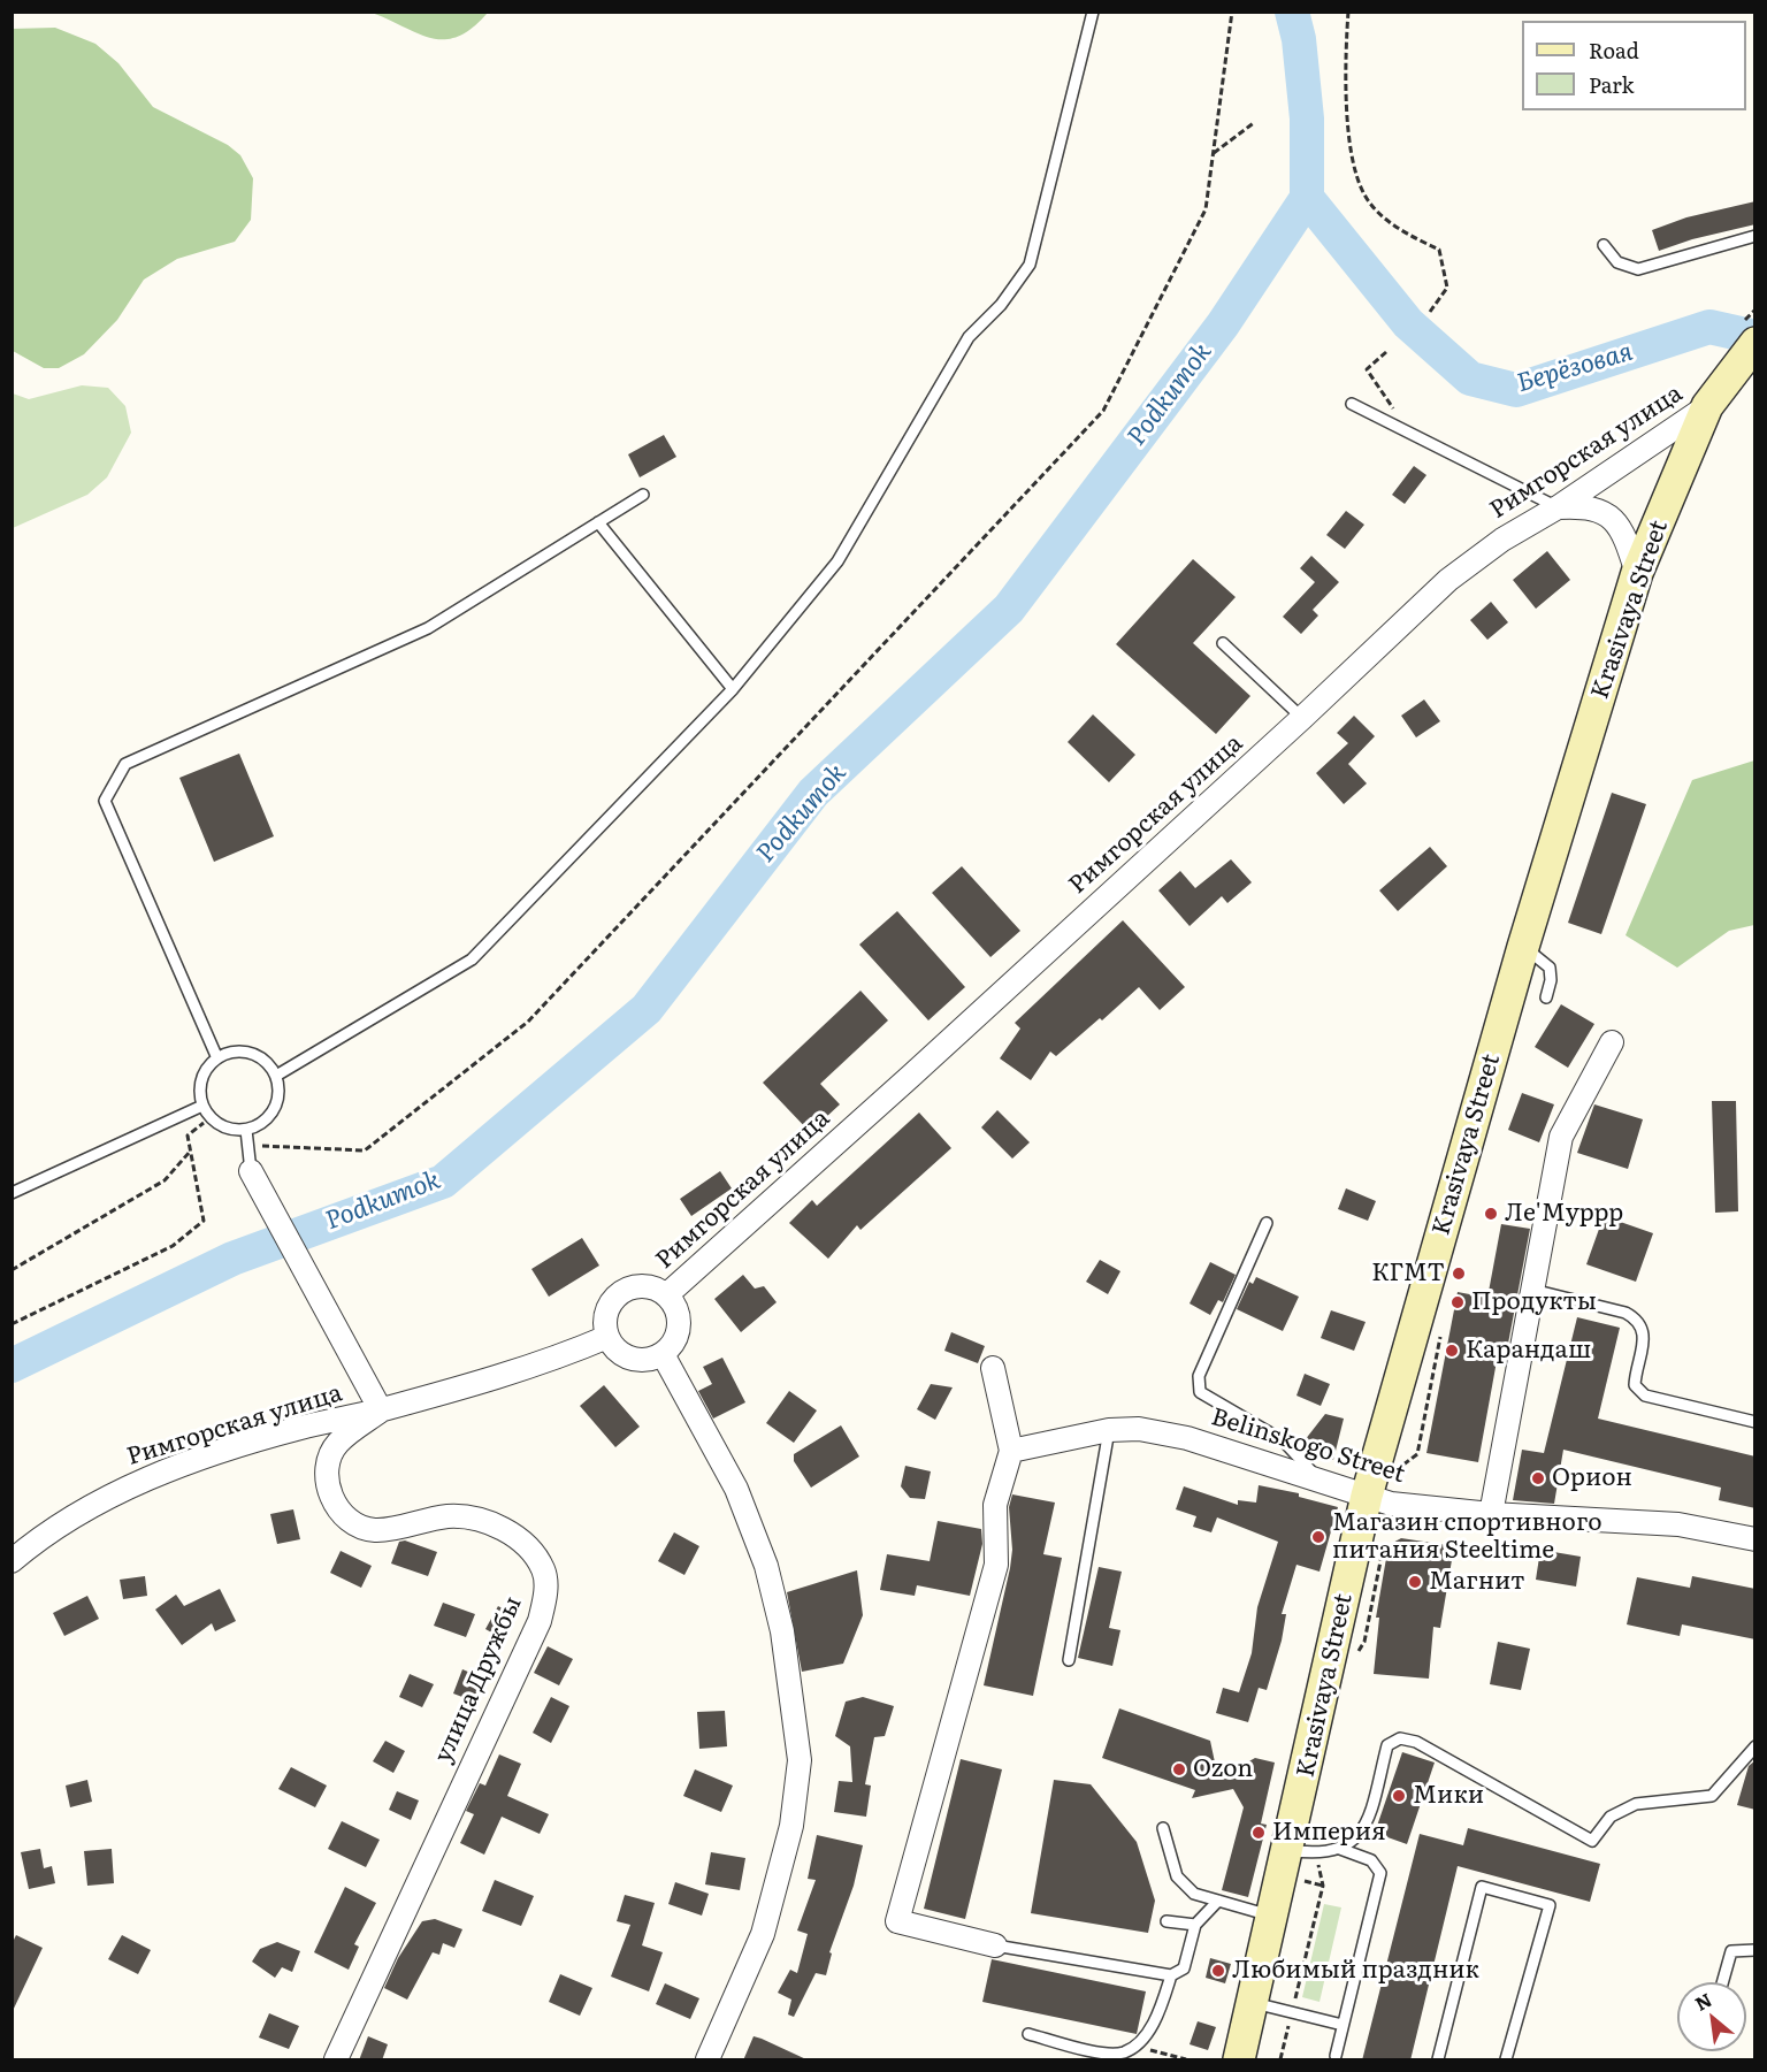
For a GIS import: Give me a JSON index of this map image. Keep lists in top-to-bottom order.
{
  "streets": {
    "main road": ["Krasivaya Street"],
    "street": ["Римгорская улица", "Belinskogo Street", "улица Дружбы"]
  },
  "crossings": [
    ["Римгорская улица", "Krasivaya Street"],
    ["Римгорская улица", "улица Дружбы"],
    ["Krasivaya Street", "Belinskogo Street"]
  ],
  "water": ["Берёзовая", "Podkumok"],
  "places": [
    "Ле'Муррр",
    "КГМТ",
    "Продукты",
    "Карандаш",
    "Орион",
    "Магазин спортивного питания Steeltime",
    "Магнит",
    "Ozon",
    "Мики",
    "Империя",
    "Любимый праздник"
  ],
  "legend": ["Road", "Park"],
  "north": "top left"
}
